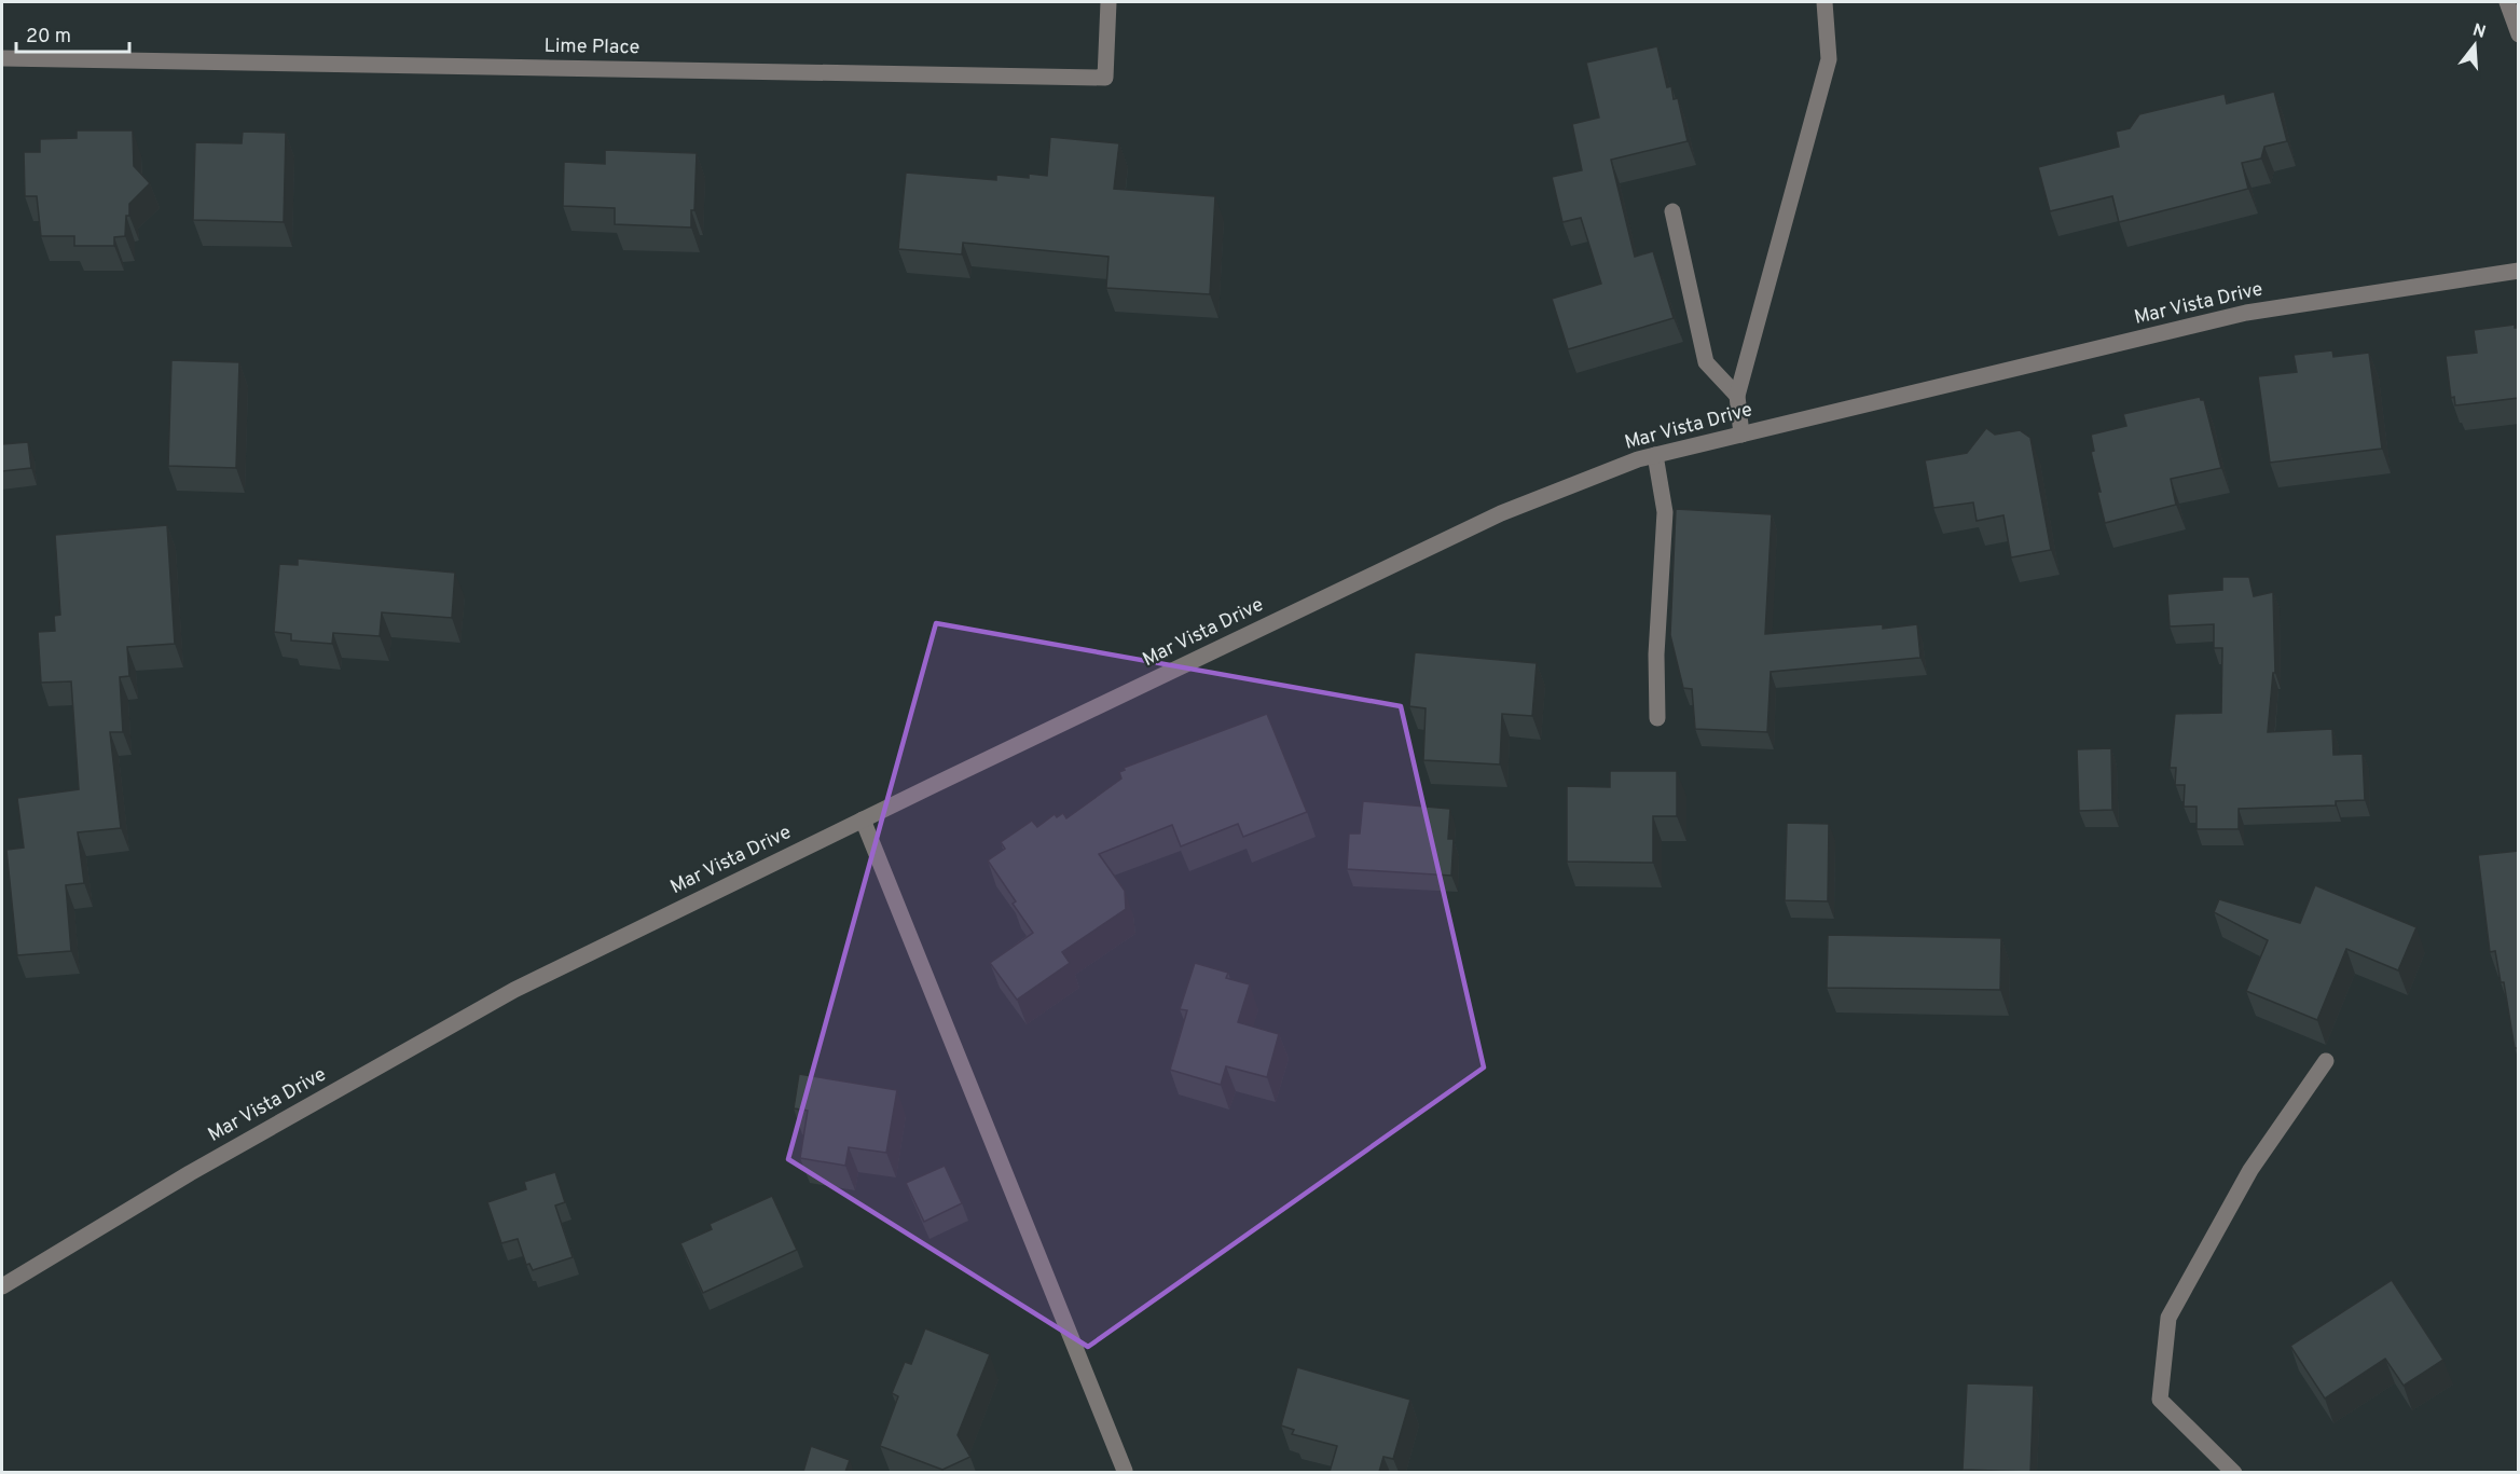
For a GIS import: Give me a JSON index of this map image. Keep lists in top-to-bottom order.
{
  "streets": {
    "street": ["Lime Place", "Mar Vista Drive"]
  },
  "scale_bar": "20 m",
  "north": "top"
}
